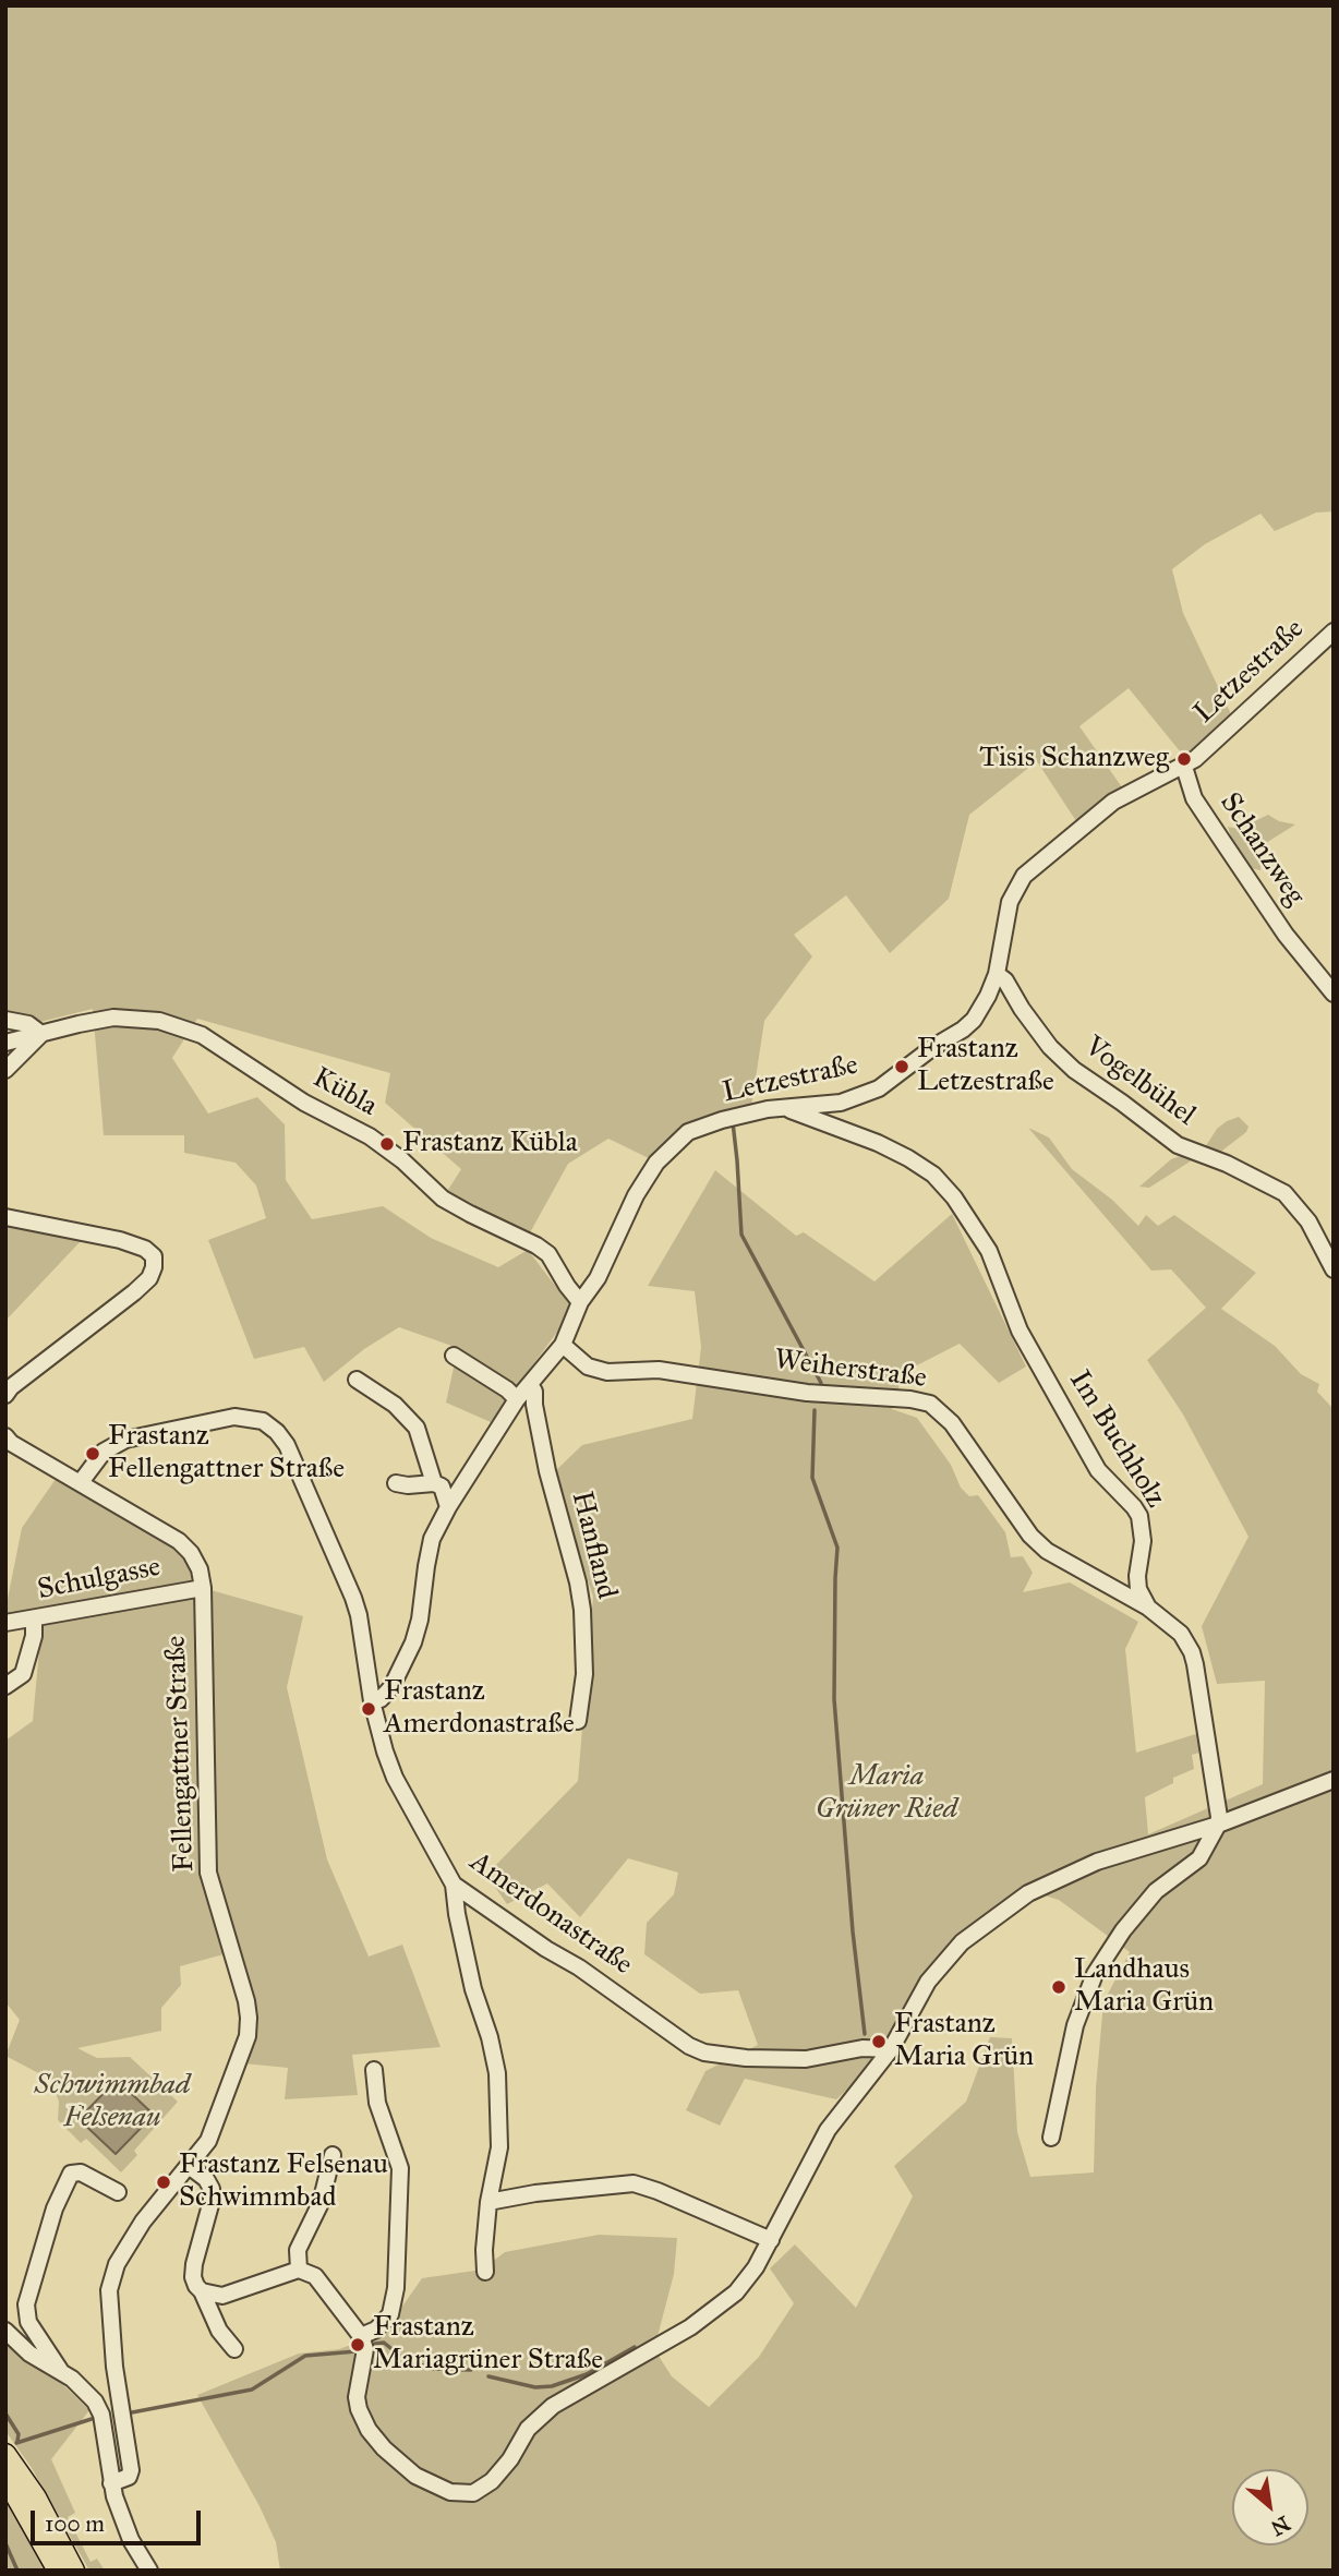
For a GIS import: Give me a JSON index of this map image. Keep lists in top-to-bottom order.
{
  "streets": {
    "street": [
      "Letzestraße",
      "Schanzweg",
      "Vogelbühel",
      "Kübla",
      "Weiherstraße",
      "Im Buchholz",
      "Hanfland",
      "Schulgasse",
      "Fellengattner Straße",
      "Amerdonastraße"
    ]
  },
  "crossings": [
    ["Letzestraße", "Schanzweg"],
    ["Letzestraße", "Vogelbühel"],
    ["Letzestraße", "Kübla"],
    ["Letzestraße", "Weiherstraße"],
    ["Letzestraße", "Im Buchholz"],
    ["Letzestraße", "Hanfland"],
    ["Letzestraße", "Amerdonastraße"],
    ["Weiherstraße", "Im Buchholz"],
    ["Schulgasse", "Fellengattner Straße"],
    ["Fellengattner Straße", "Amerdonastraße"]
  ],
  "parks": ["Maria Grüner Ried", "Schwimmbad Felsenau"],
  "places": [
    "Tisis Schanzweg",
    "Frastanz Letzestraße",
    "Frastanz Kübla",
    "Frastanz Fellengattner Straße",
    "Frastanz Amerdonastraße",
    "Landhaus Maria Grün",
    "Frastanz Maria Grün",
    "Frastanz Felsenau Schwimmbad",
    "Frastanz Mariagrüner Straße"
  ],
  "scale_bar": "100 m",
  "north": "bottom right"
}
